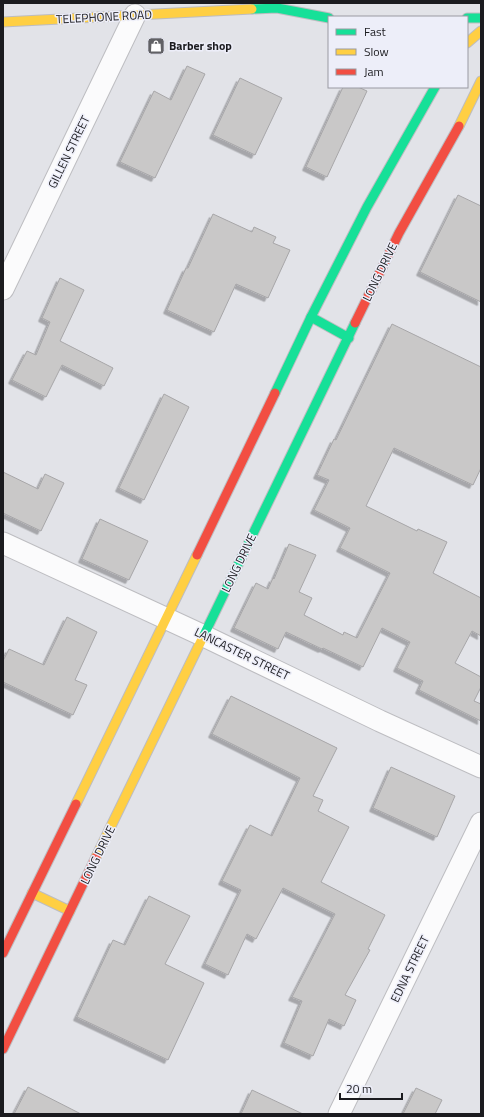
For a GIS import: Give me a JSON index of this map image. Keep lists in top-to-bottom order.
{
  "streets": {
    "main road": ["TELEPHONE ROAD", "LONG DRIVE"],
    "street": ["GILLEN STREET", "LANCASTER STREET", "EDNA STREET"]
  },
  "crossings": [
    ["TELEPHONE ROAD", "GILLEN STREET"],
    ["LONG DRIVE", "LANCASTER STREET"]
  ],
  "places": {
    "shop": ["Barber shop"]
  },
  "legend": ["Fast", "Slow", "Jam"],
  "scale_bar": "20 m"
}
